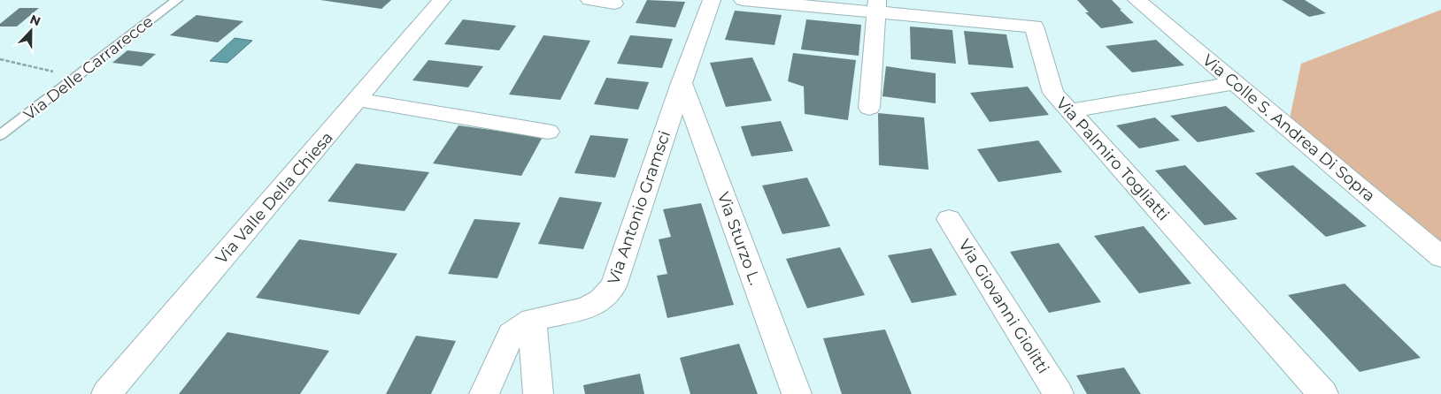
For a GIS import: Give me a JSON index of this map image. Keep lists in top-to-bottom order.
{
  "streets": {
    "street": [
      "Via Colle S. Andrea Di Sopra",
      "Via Palmiro Togliatti",
      "Via Valle Della Chiesa",
      "Via Antonio Gramsci",
      "Via Sturzo L.",
      "Via Giovanni Giolitti"
    ],
    "lane": ["Via Delle Carrarecce"]
  },
  "crossings": [
    ["Via Antonio Gramsci", "Via Sturzo L."]
  ],
  "north": "top"
}
